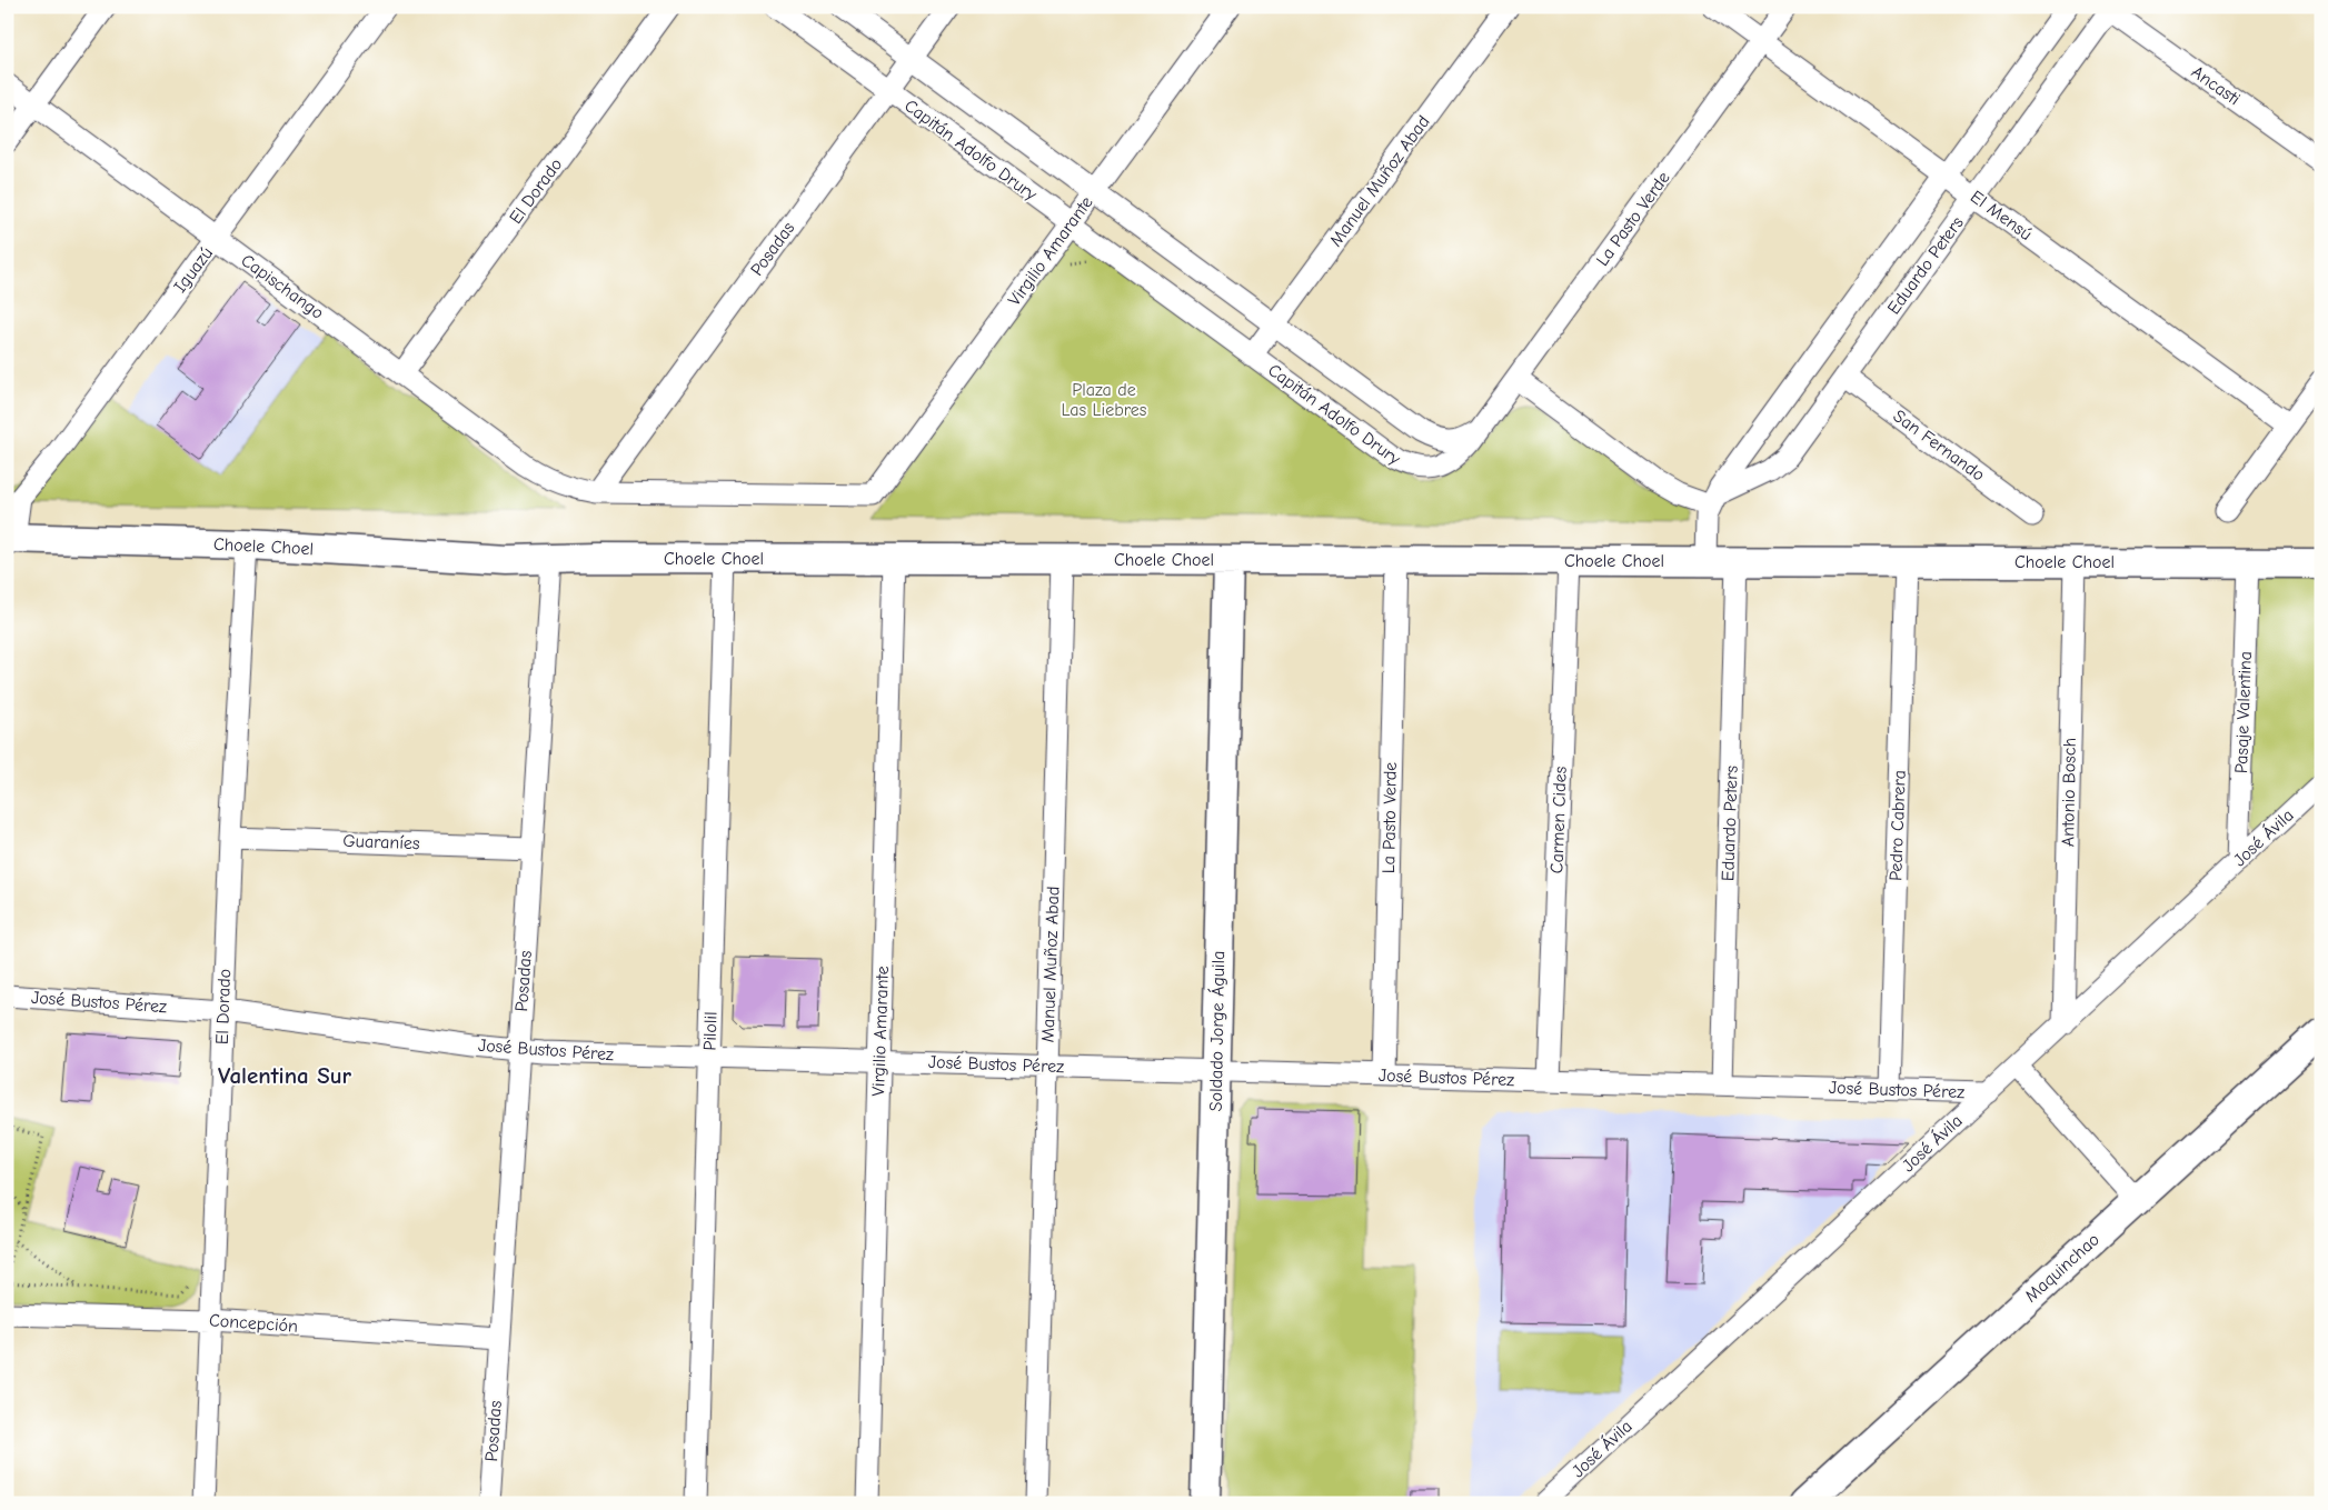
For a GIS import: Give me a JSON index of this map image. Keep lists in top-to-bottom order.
{
  "streets": {
    "street": [
      "Ancasti",
      "Capitán Adolfo Drury",
      "Manuel Muñoz Abad",
      "El Dorado",
      "El Mensú",
      "La Pasto Verde",
      "Posadas",
      "Virgilio Amarante",
      "Eduardo Peters",
      "Iguazú",
      "Capischango",
      "San Fernando",
      "Choele Choel",
      "Pasaje Valentina",
      "Antonio Bosch",
      "Carmen Cides",
      "Pedro Cabrera",
      "José Ávila",
      "Guaraníes",
      "José Bustos Pérez",
      "Pilolil",
      "Soldado Jorge Águila",
      "Maquinchao",
      "Concepción"
    ]
  },
  "crossings": [
    ["Ancasti", "Eduardo Peters"],
    ["Capitán Adolfo Drury", "Manuel Muñoz Abad"],
    ["Capitán Adolfo Drury", "La Pasto Verde"],
    ["Capitán Adolfo Drury", "Posadas"],
    ["Capitán Adolfo Drury", "Virgilio Amarante"],
    ["Manuel Muñoz Abad", "Choele Choel"],
    ["Manuel Muñoz Abad", "José Bustos Pérez"],
    ["El Dorado", "Capischango"],
    ["El Dorado", "Choele Choel"],
    ["El Dorado", "Guaraníes"],
    ["El Dorado", "José Bustos Pérez"],
    ["El Dorado", "Concepción"],
    ["El Mensú", "La Pasto Verde"],
    ["El Mensú", "Eduardo Peters"],
    ["La Pasto Verde", "Choele Choel"],
    ["La Pasto Verde", "José Bustos Pérez"],
    ["Posadas", "Virgilio Amarante"],
    ["Posadas", "Capischango"],
    ["Posadas", "Choele Choel"],
    ["Posadas", "Guaraníes"],
    ["Posadas", "José Bustos Pérez"],
    ["Posadas", "Concepción"],
    ["Virgilio Amarante", "Capischango"],
    ["Virgilio Amarante", "Choele Choel"],
    ["Virgilio Amarante", "José Bustos Pérez"],
    ["Eduardo Peters", "San Fernando"],
    ["Eduardo Peters", "Choele Choel"],
    ["Eduardo Peters", "José Bustos Pérez"],
    ["Iguazú", "Capischango"],
    ["Iguazú", "Choele Choel"],
    ["Choele Choel", "Pasaje Valentina"],
    ["Choele Choel", "Antonio Bosch"],
    ["Choele Choel", "Carmen Cides"],
    ["Choele Choel", "Pedro Cabrera"],
    ["Choele Choel", "Pilolil"],
    ["Choele Choel", "Soldado Jorge Águila"],
    ["Pasaje Valentina", "José Ávila"],
    ["Antonio Bosch", "José Ávila"],
    ["Carmen Cides", "José Bustos Pérez"],
    ["Pedro Cabrera", "José Bustos Pérez"],
    ["José Ávila", "José Bustos Pérez"],
    ["José Bustos Pérez", "Pilolil"],
    ["José Bustos Pérez", "Soldado Jorge Águila"]
  ],
  "districts": ["Valentina Sur"],
  "parks": ["Plaza de Las Liebres"]
}
